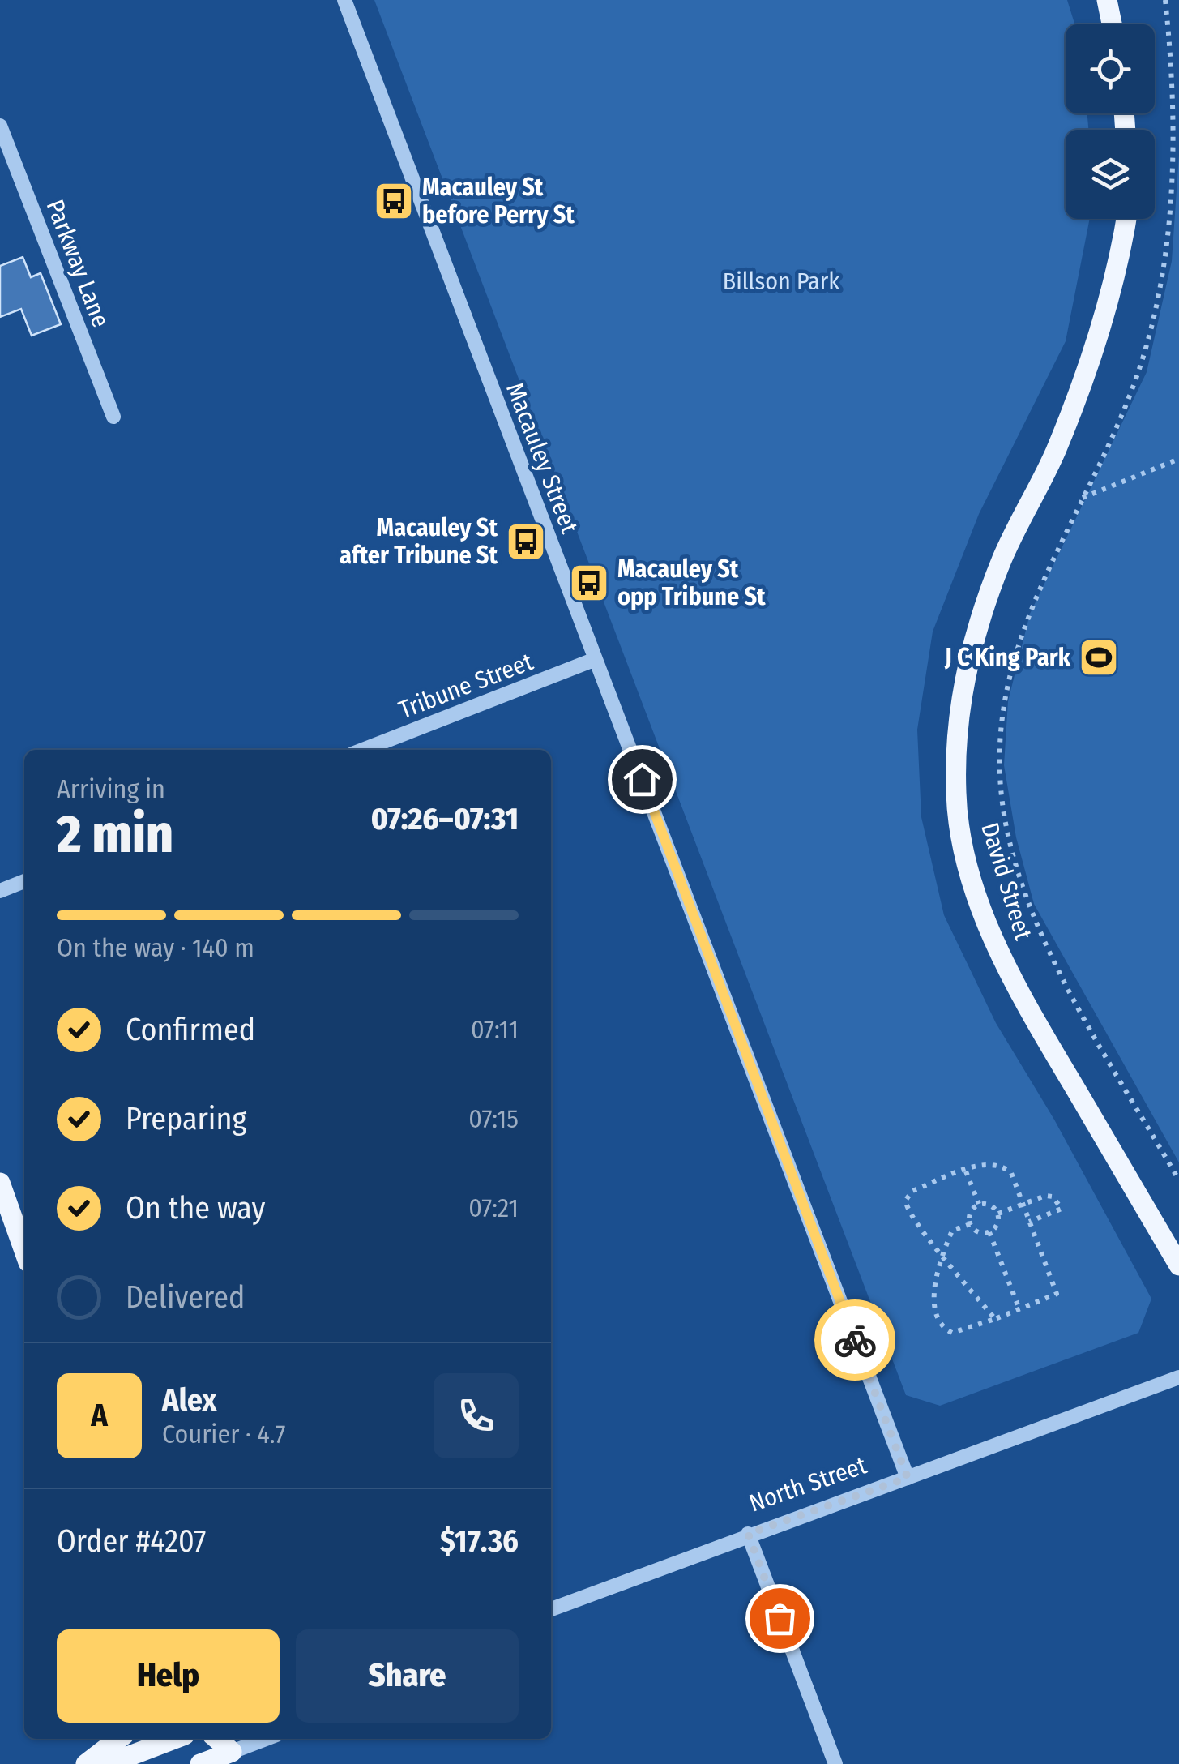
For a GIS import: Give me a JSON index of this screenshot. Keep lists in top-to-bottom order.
{
  "streets": {
    "main road": ["David Street"],
    "street": [
      "Parkway Lane",
      "Macauley Street",
      "Tribune Street",
      "North Street"
    ]
  },
  "crossings": [
    ["Macauley Street", "Tribune Street"],
    ["Macauley Street", "North Street"]
  ],
  "parks": ["Billson Park"],
  "places": {
    "bus stop": ["Macauley St before Perry St", "Macauley St after Tribune St", "Macauley St opp Tribune St"],
    "sports": ["J C King Park"]
  },
  "page": {
    "heading": ["2 min", "Arriving in", "07:26–07:31"],
    "panel": [
      "Alex",
      "Courier · 4.7",
      "Order #4207",
      "$17.36"
    ],
    "bar": "On the way · 140 m",
    "list": [
      ["Confirmed", "07:11"],
      ["Preparing", "07:15"],
      ["On the way", "07:21"],
      "Delivered"
    ],
    "round": "A",
    "buttons": ["Help", "Share"]
  }
}
